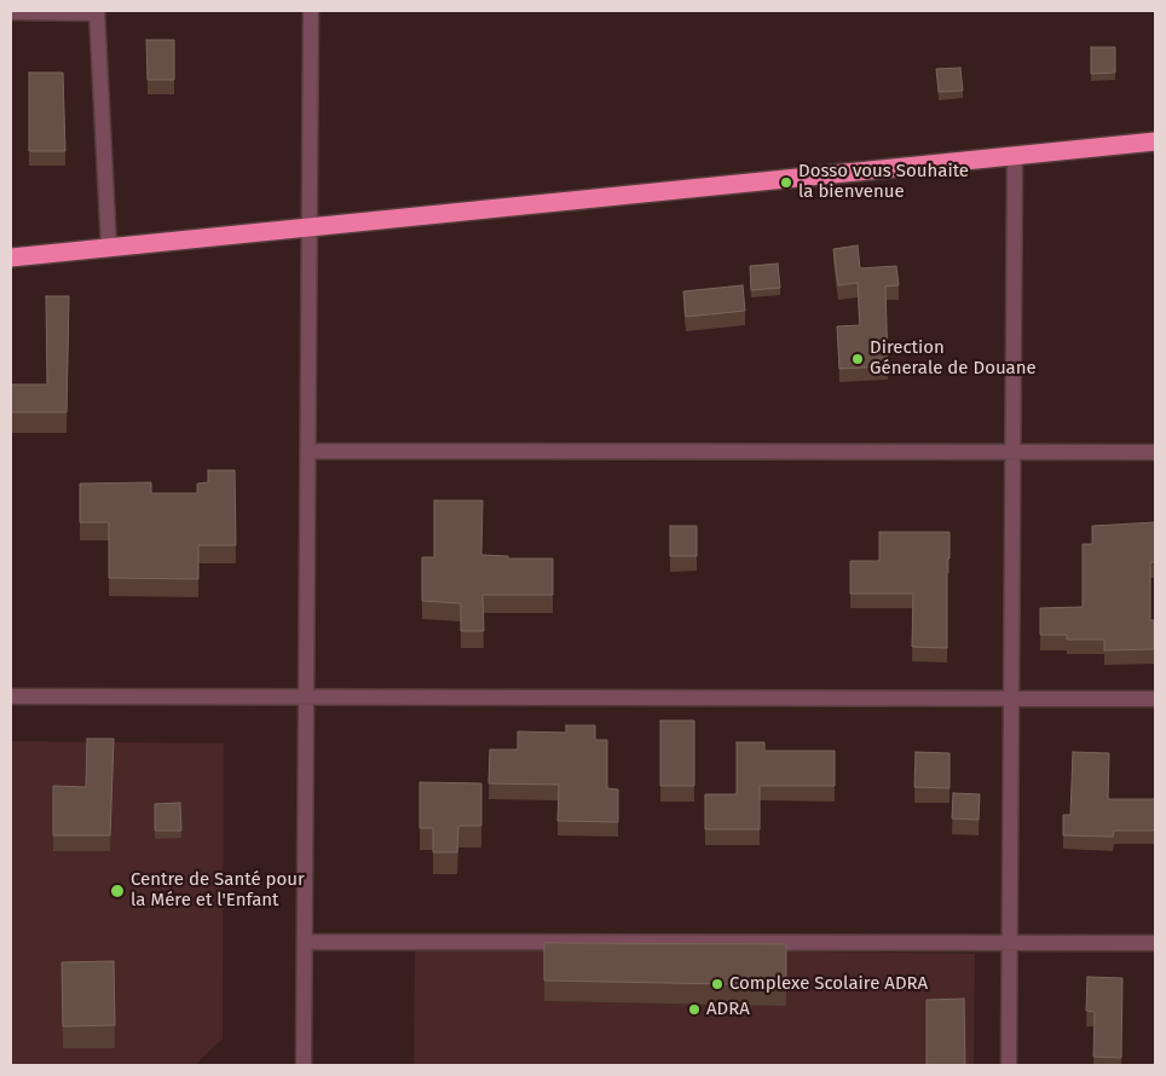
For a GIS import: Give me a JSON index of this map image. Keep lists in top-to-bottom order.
{
  "places": [
    "Dosso vous Souhaite la bienvenue",
    "Direction Génerale de Douane",
    "Centre de Santé pour la Mére et l'Enfant",
    "Complexe Scolaire ADRA",
    "ADRA"
  ]
}
